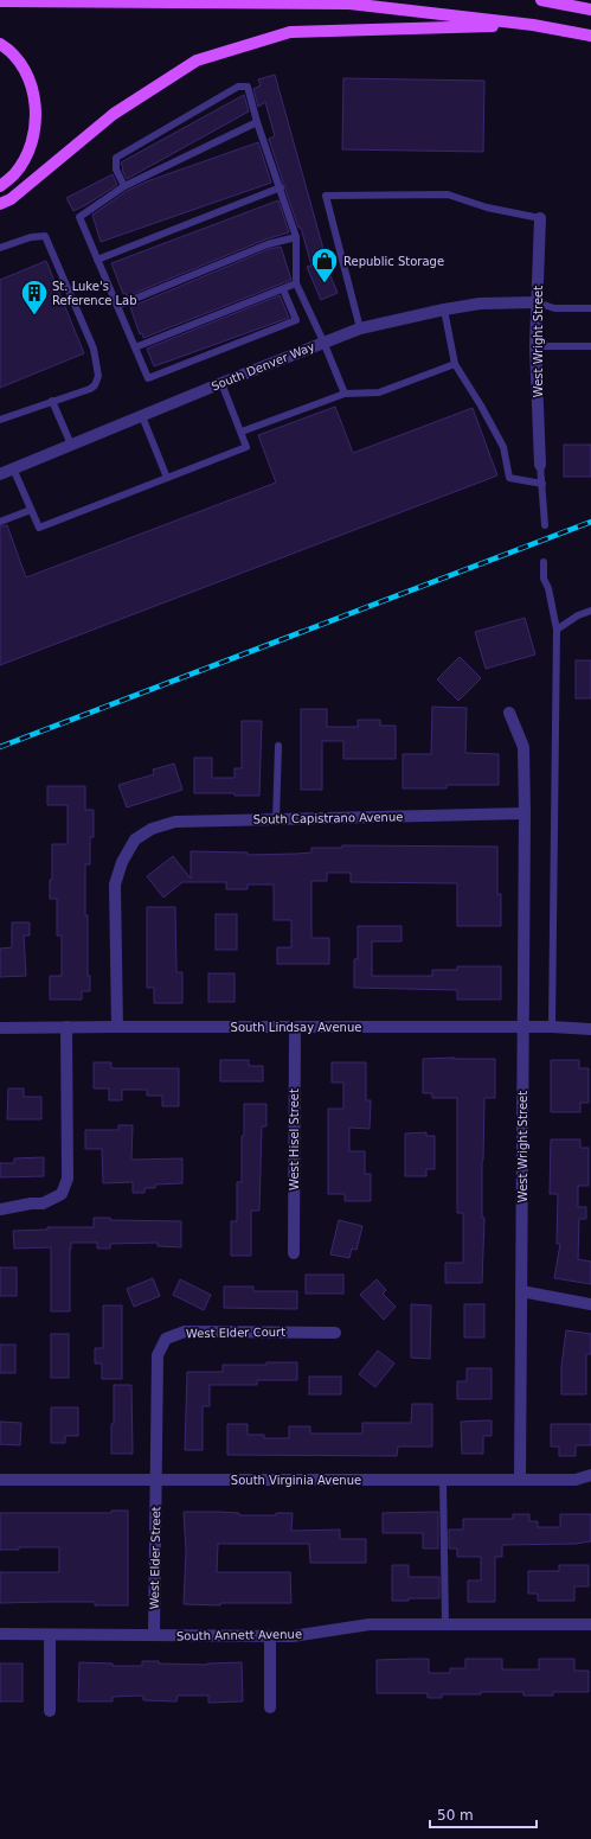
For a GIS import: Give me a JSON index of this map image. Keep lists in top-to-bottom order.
{
  "streets": {
    "street": [
      "West Wright Street",
      "South Denver Way",
      "South Capistrano Avenue",
      "South Lindsay Avenue",
      "West Hisel Street",
      "West Elder Court",
      "South Virginia Avenue",
      "West Elder Street",
      "South Annett Avenue"
    ]
  },
  "crossings": [
    ["West Wright Street", "South Denver Way"],
    ["West Wright Street", "South Capistrano Avenue"],
    ["West Wright Street", "South Lindsay Avenue"],
    ["West Wright Street", "South Virginia Avenue"],
    ["South Capistrano Avenue", "South Lindsay Avenue"],
    ["South Lindsay Avenue", "West Hisel Street"],
    ["West Elder Court", "South Virginia Avenue"],
    ["West Elder Court", "West Elder Street"],
    ["South Virginia Avenue", "West Elder Street"],
    ["West Elder Street", "South Annett Avenue"]
  ],
  "places": {
    "shop": ["Republic Storage"],
    "building": ["St. Luke's Reference Lab"]
  },
  "scale_bar": "50 m"
}
